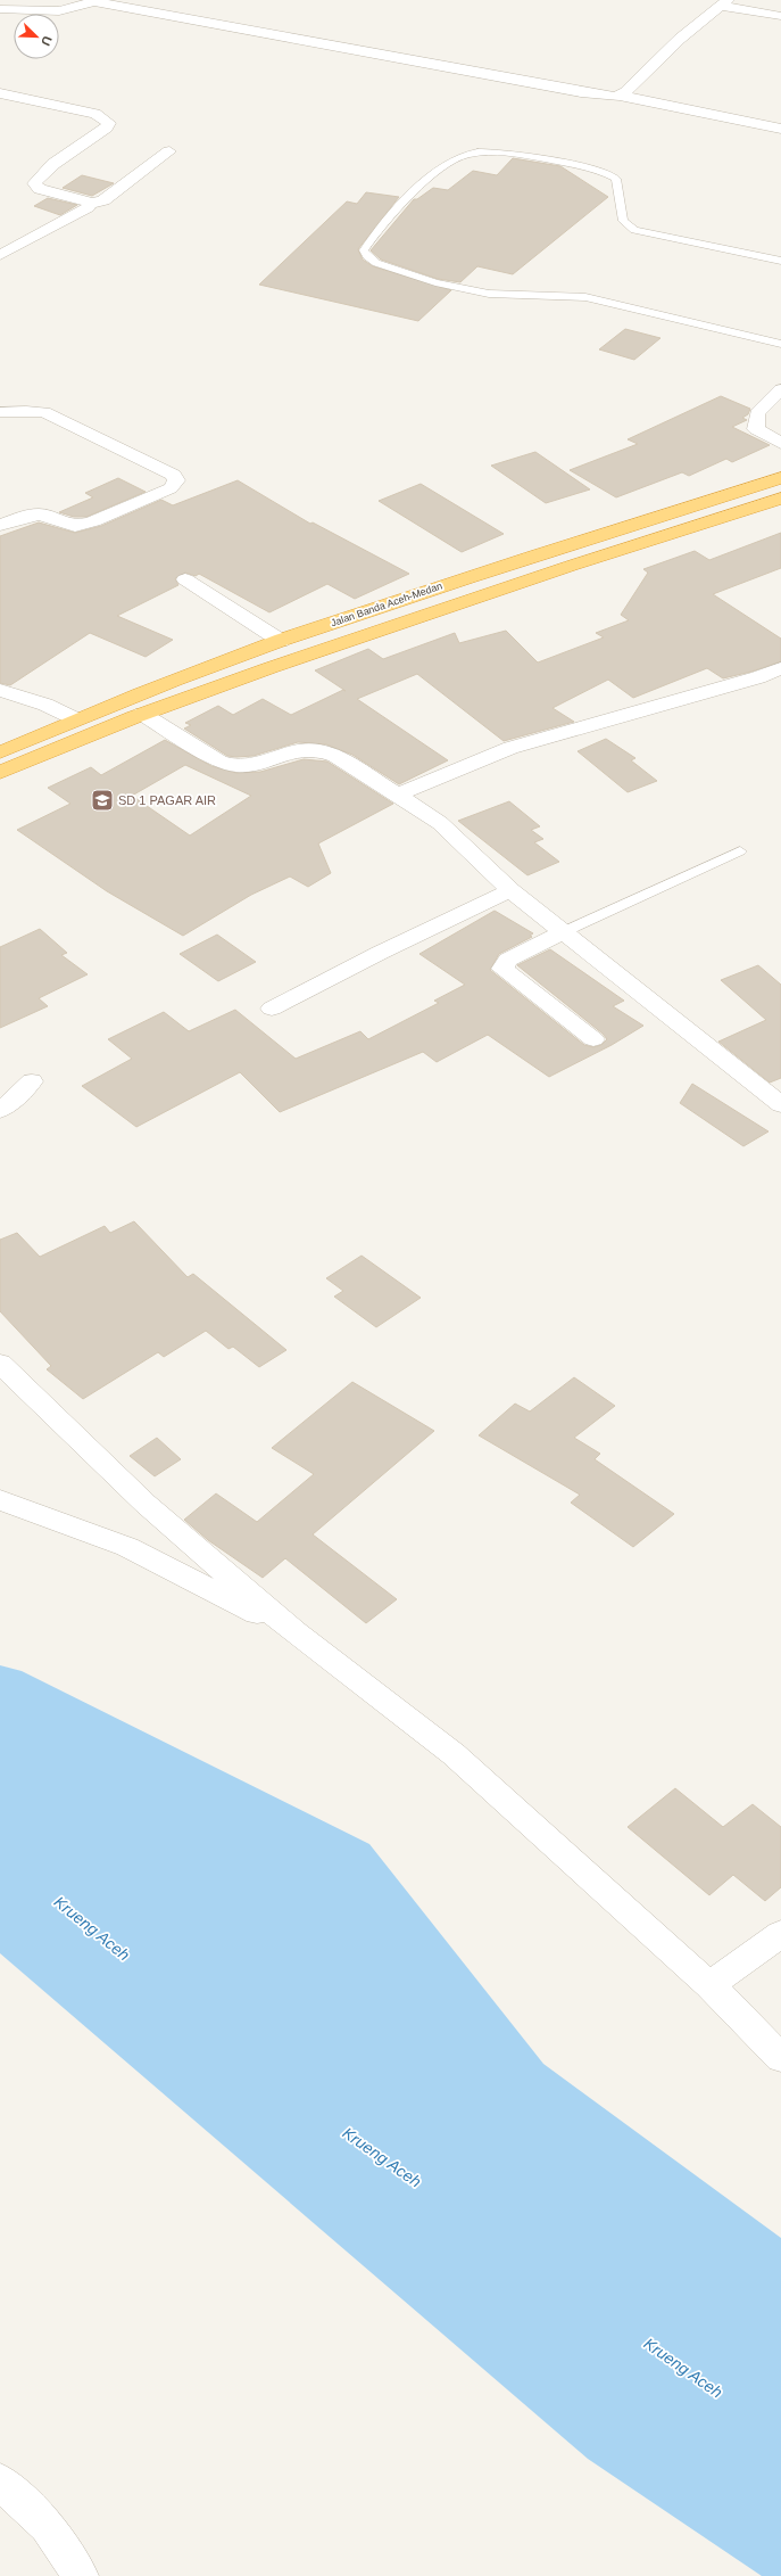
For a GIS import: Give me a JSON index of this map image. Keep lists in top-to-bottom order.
{
  "streets": {
    "highway": ["Jalan Banda Aceh-Medan"]
  },
  "water": ["Krueng Aceh"],
  "places": {
    "school or university": ["SD 1 PAGAR AIR"]
  },
  "north": "bottom right"
}
